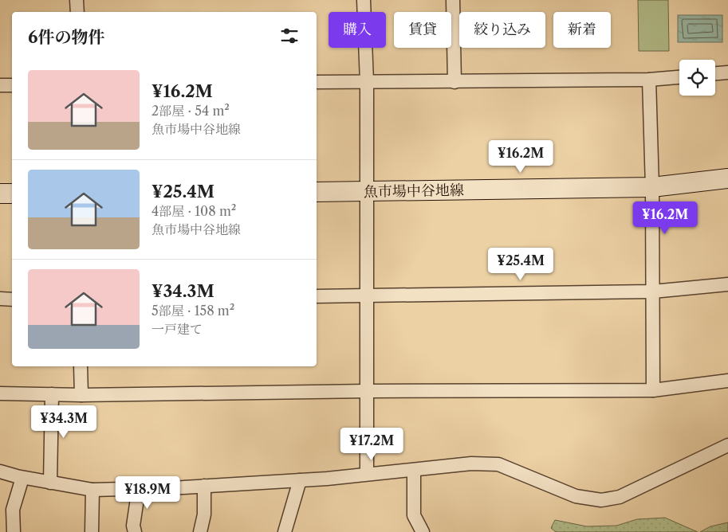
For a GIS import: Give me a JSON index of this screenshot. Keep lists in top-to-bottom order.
{
  "streets": {
    "street": ["魚市場中谷地線"]
  },
  "page": {
    "chip": [
      "購入",
      "賃貸",
      "絞り込み",
      "新着"
    ],
    "heading": "6件の物件",
    "list": [
      {
        "name": "¥16.2M",
        "note": "2部屋 · 54 m² · 魚市場中谷地線"
      },
      {
        "name": "¥25.4M",
        "note": "4部屋 · 108 m² · 魚市場中谷地線"
      },
      {
        "name": "¥34.3M",
        "note": "5部屋 · 158 m² · 一戸建て"
      }
    ],
    "price": [
      "¥16.2M",
      "¥16.2M",
      "¥25.4M",
      "¥34.3M",
      "¥17.2M",
      "¥18.9M"
    ]
  }
}
